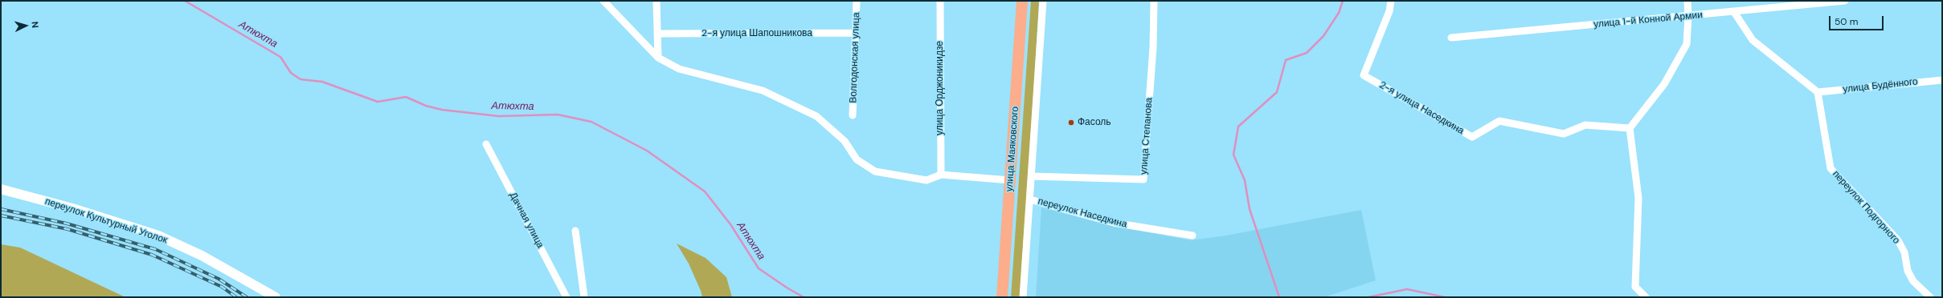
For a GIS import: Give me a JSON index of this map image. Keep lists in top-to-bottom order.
{
  "streets": {
    "main road": ["улица Маяковского"],
    "street": [
      "улица 1-й Конной Армии",
      "2-я улица Шапошникова",
      "Волгодонская улица",
      "улица Будённого",
      "улица Орджоникидзе",
      "2-я улица Наседкина",
      "улица Степанова",
      "переулок Подгорного",
      "переулок Наседкина",
      "Дачная улица",
      "переулок Культурный Уголок"
    ]
  },
  "crossings": [
    ["2-я улица Шапошникова", "Волгодонская улица"],
    ["улица Будённого", "переулок Подгорного"]
  ],
  "water": ["Атюхта"],
  "places": ["Фасоль"],
  "scale_bar": "50 m",
  "north": "right"
}
